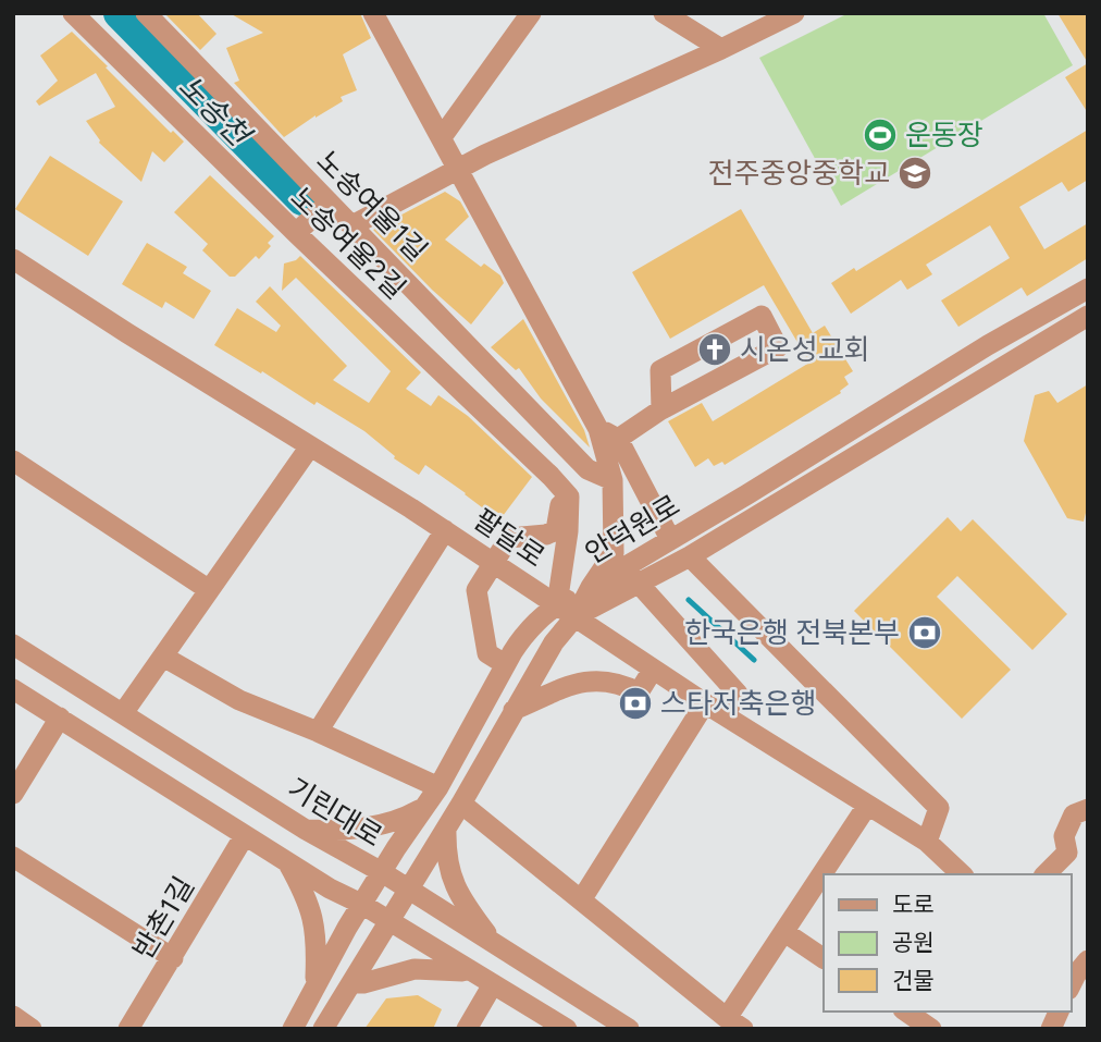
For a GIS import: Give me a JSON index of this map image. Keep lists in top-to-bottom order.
{
  "streets": {
    "street": [
      "노송여울1길",
      "노송여울2길",
      "안덕원로",
      "팔달로",
      "기린대로",
      "반촌1길"
    ]
  },
  "crossings": [
    ["안덕원로", "팔달로"],
    ["안덕원로", "기린대로"]
  ],
  "water": ["노송천"],
  "places": {
    "sports": ["운동장"],
    "school or university": ["전주중앙중학교"],
    "church": ["시온성교회"],
    "bank": ["한국은행 전북본부", "스타저축은행"]
  },
  "legend": ["도로", "공원", "건물"]
}
